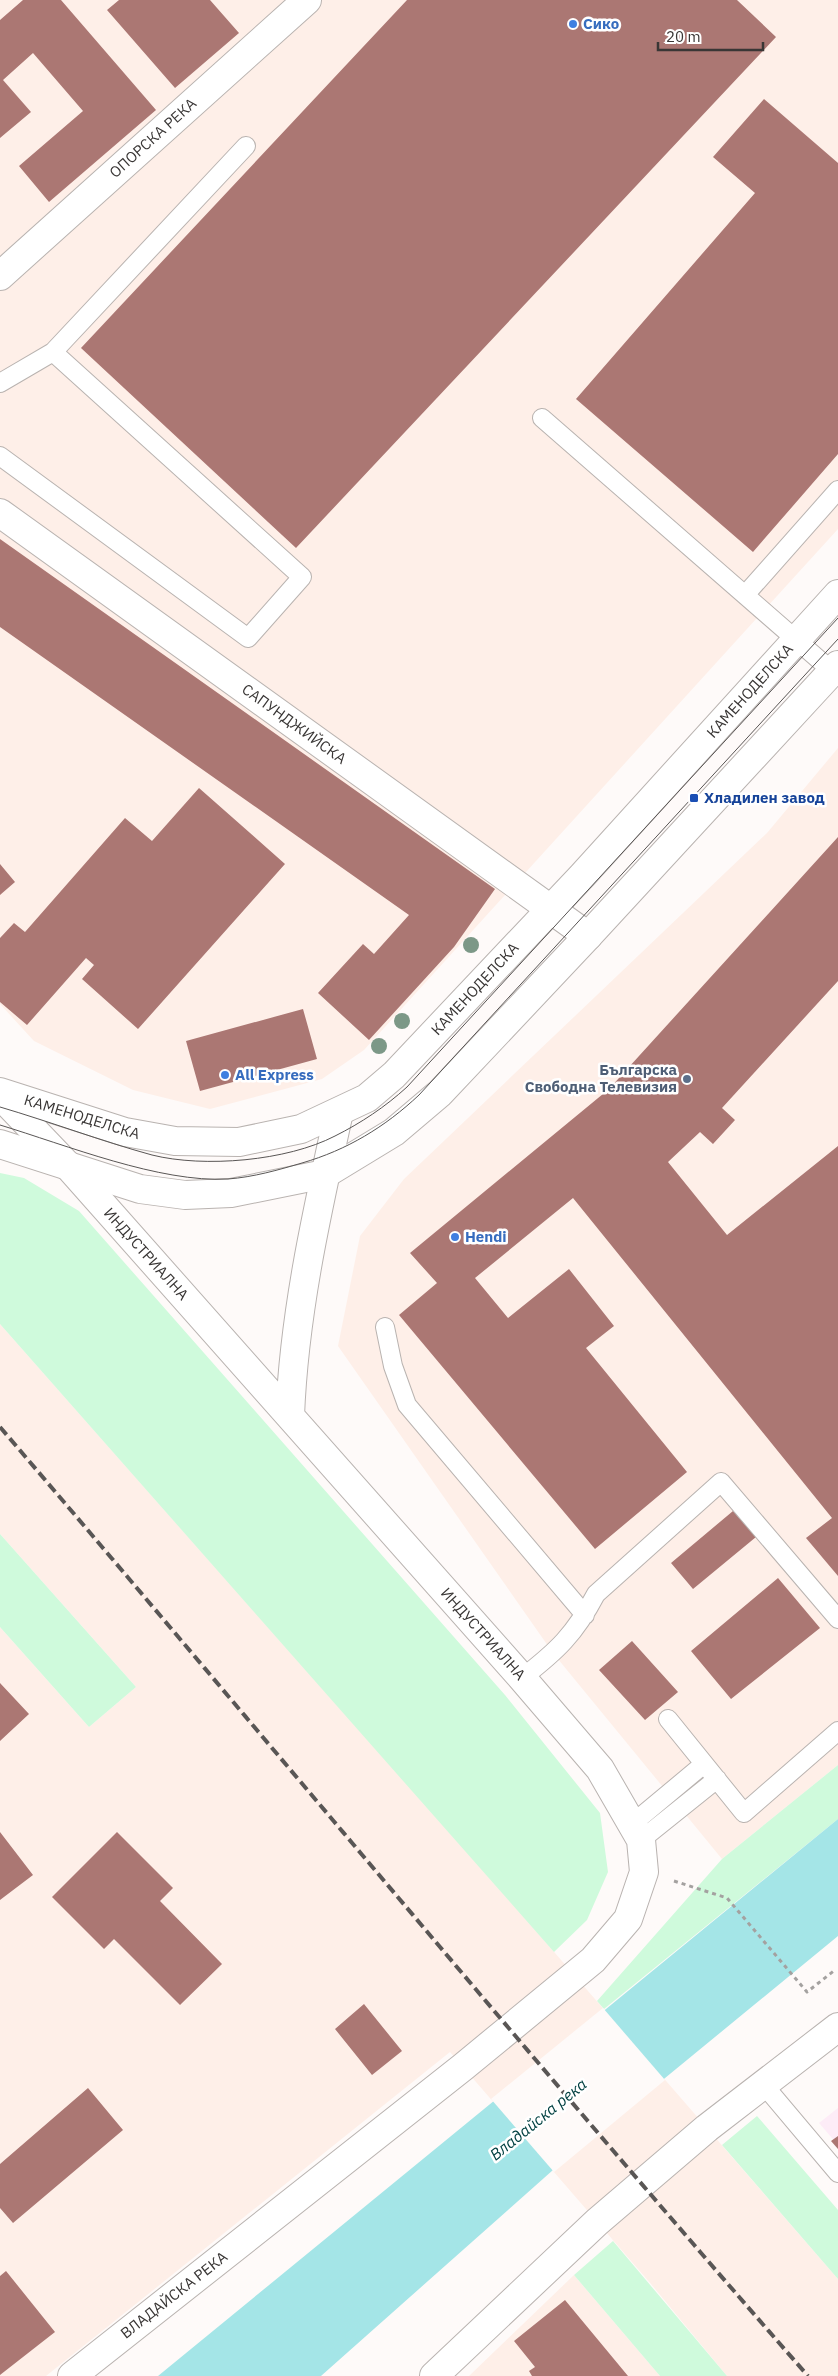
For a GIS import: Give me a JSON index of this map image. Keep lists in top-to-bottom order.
{
  "streets": {
    "street": [
      "ОПОРСКА РЕКА",
      "КАМЕНОДЕЛСКА",
      "САПУНДЖИЙСКА",
      "ИНДУСТРИАЛНА",
      "ВЛАДАЙСКА РЕКА"
    ]
  },
  "crossings": [
    ["КАМЕНОДЕЛСКА", "САПУНДЖИЙСКА"],
    ["КАМЕНОДЕЛСКА", "ИНДУСТРИАЛНА"],
    ["ИНДУСТРИАЛНА", "ВЛАДАЙСКА РЕКА"]
  ],
  "water": ["Владайска река"],
  "places": {
    "other": [
      "Сико",
      "All Express",
      "Българска Свободна Телевизия",
      "Hendi"
    ],
    "transit": ["Хладилен завод"]
  },
  "scale_bar": "20 m"
}
